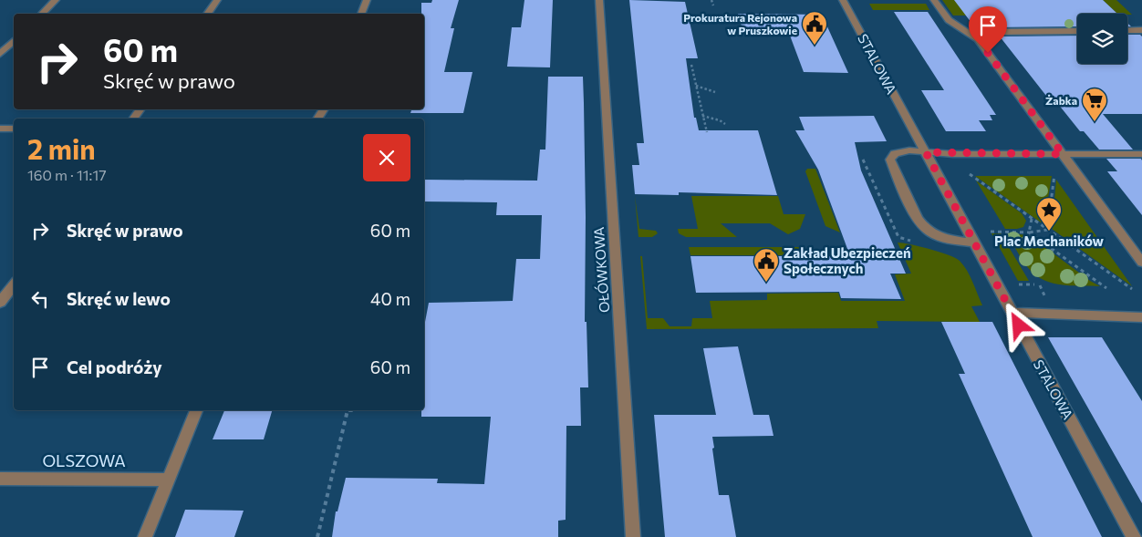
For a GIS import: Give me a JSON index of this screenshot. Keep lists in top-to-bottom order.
{
  "streets": {
    "street": ["STALOWA", "OŁÓWKOWA", "OLSZOWA"]
  },
  "places": {
    "public building": ["Prokuratura Rejonowa w Pruszkowie", "Zakład Ubezpieczeń Społecznych"],
    "supermarket": ["Żabka"],
    "place": ["Plac Mechaników"]
  },
  "page": {
    "turn": ["60 m", "Skręć w prawo"],
    "heading": ["2 min", "160 m · 11:17"],
    "list": [
      {
        "name": "Skręć w prawo",
        "value": "60 m"
      },
      {
        "name": "Skręć w lewo",
        "value": "40 m"
      },
      {
        "name": "Cel podróży",
        "value": "60 m"
      }
    ]
  }
}
